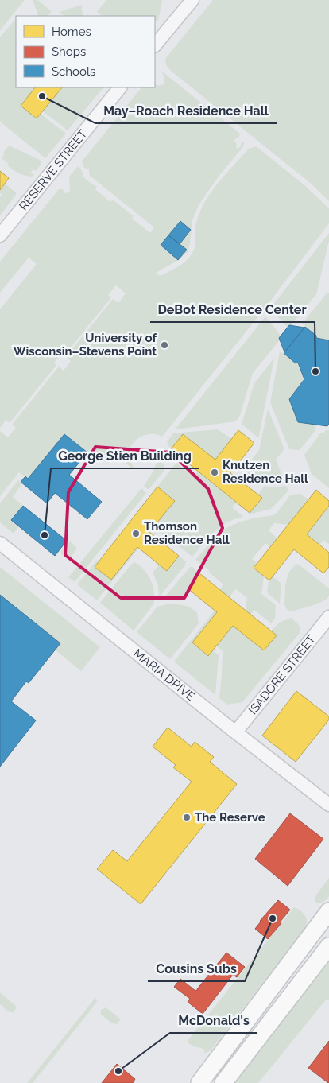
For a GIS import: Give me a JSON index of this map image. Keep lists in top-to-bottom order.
{
  "streets": {
    "street": ["RESERVE STREET", "MARIA DRIVE", "ISADORE STREET"]
  },
  "crossings": [
    ["MARIA DRIVE", "ISADORE STREET"]
  ],
  "places": [
    "May–Roach Residence Hall",
    "University of Wisconsin–Stevens Point",
    "DeBot Residence Center",
    "Knutzen Residence Hall",
    "Thomson Residence Hall",
    "George Stien Building",
    "The Reserve",
    "Cousins Subs",
    "McDonald's"
  ],
  "legend": ["Homes", "Shops", "Schools"]
}
